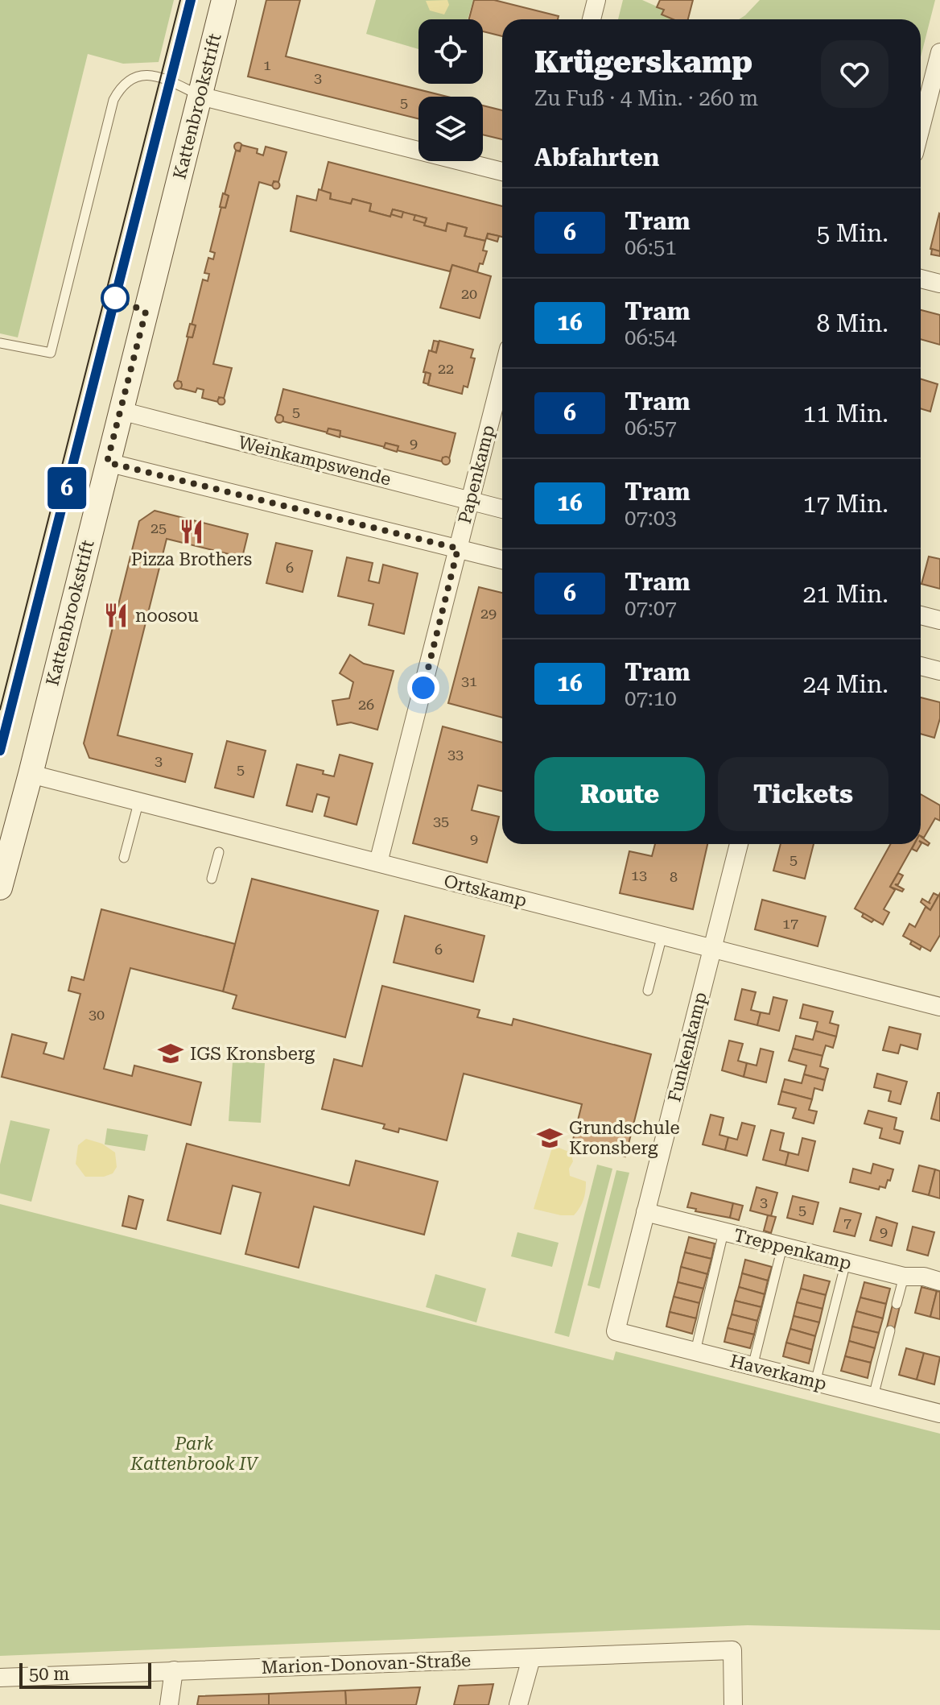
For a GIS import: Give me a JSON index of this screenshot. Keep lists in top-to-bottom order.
{
  "streets": {
    "main road": ["Kattenbrookstrift"],
    "street": [
      "Weinkampswende",
      "Papenkamp",
      "Ortskamp",
      "Funkenkamp",
      "Treppenkamp",
      "Haverkamp",
      "Marion-Donovan-Straße"
    ]
  },
  "crossings": [
    ["Kattenbrookstrift", "Weinkampswende"],
    ["Kattenbrookstrift", "Ortskamp"],
    ["Weinkampswende", "Papenkamp"],
    ["Papenkamp", "Ortskamp"],
    ["Ortskamp", "Funkenkamp"],
    ["Funkenkamp", "Treppenkamp"],
    ["Funkenkamp", "Haverkamp"]
  ],
  "parks": ["Park Kattenbrook IV"],
  "places": {
    "restaurant": ["Pizza Brothers", "noosou"],
    "school or university": ["IGS Kronsberg", "Grundschule Kronsberg"]
  },
  "lines": ["tram line 6"],
  "house_numbers": [
    "1",
    "3",
    "5",
    "20",
    "22",
    "5",
    "9",
    "25",
    "6",
    "29",
    "31",
    "26",
    "33",
    "3",
    "5",
    "35",
    "9",
    "5",
    "13",
    "8",
    "17",
    "6",
    "30",
    "3",
    "5",
    "7",
    "9"
  ],
  "scale_bar": "50 m",
  "page": {
    "on_map": "6",
    "heading": [
      ["Krügerskamp", "Zu Fuß · 4 Min. · 260 m"],
      "Abfahrten"
    ],
    "list": [
      {
        "mark": "6",
        "name": "Tram",
        "note": "06:51",
        "value": "5 Min."
      },
      {
        "mark": "16",
        "name": "Tram",
        "note": "06:54",
        "value": "8 Min."
      },
      {
        "mark": "6",
        "name": "Tram",
        "note": "06:57",
        "value": "11 Min."
      },
      {
        "mark": "16",
        "name": "Tram",
        "note": "07:03",
        "value": "17 Min."
      },
      {
        "mark": "6",
        "name": "Tram",
        "note": "07:07",
        "value": "21 Min."
      },
      {
        "mark": "16",
        "name": "Tram",
        "note": "07:10",
        "value": "24 Min."
      }
    ],
    "buttons": ["Route", "Tickets"],
    "scale": "50 m"
  }
}
